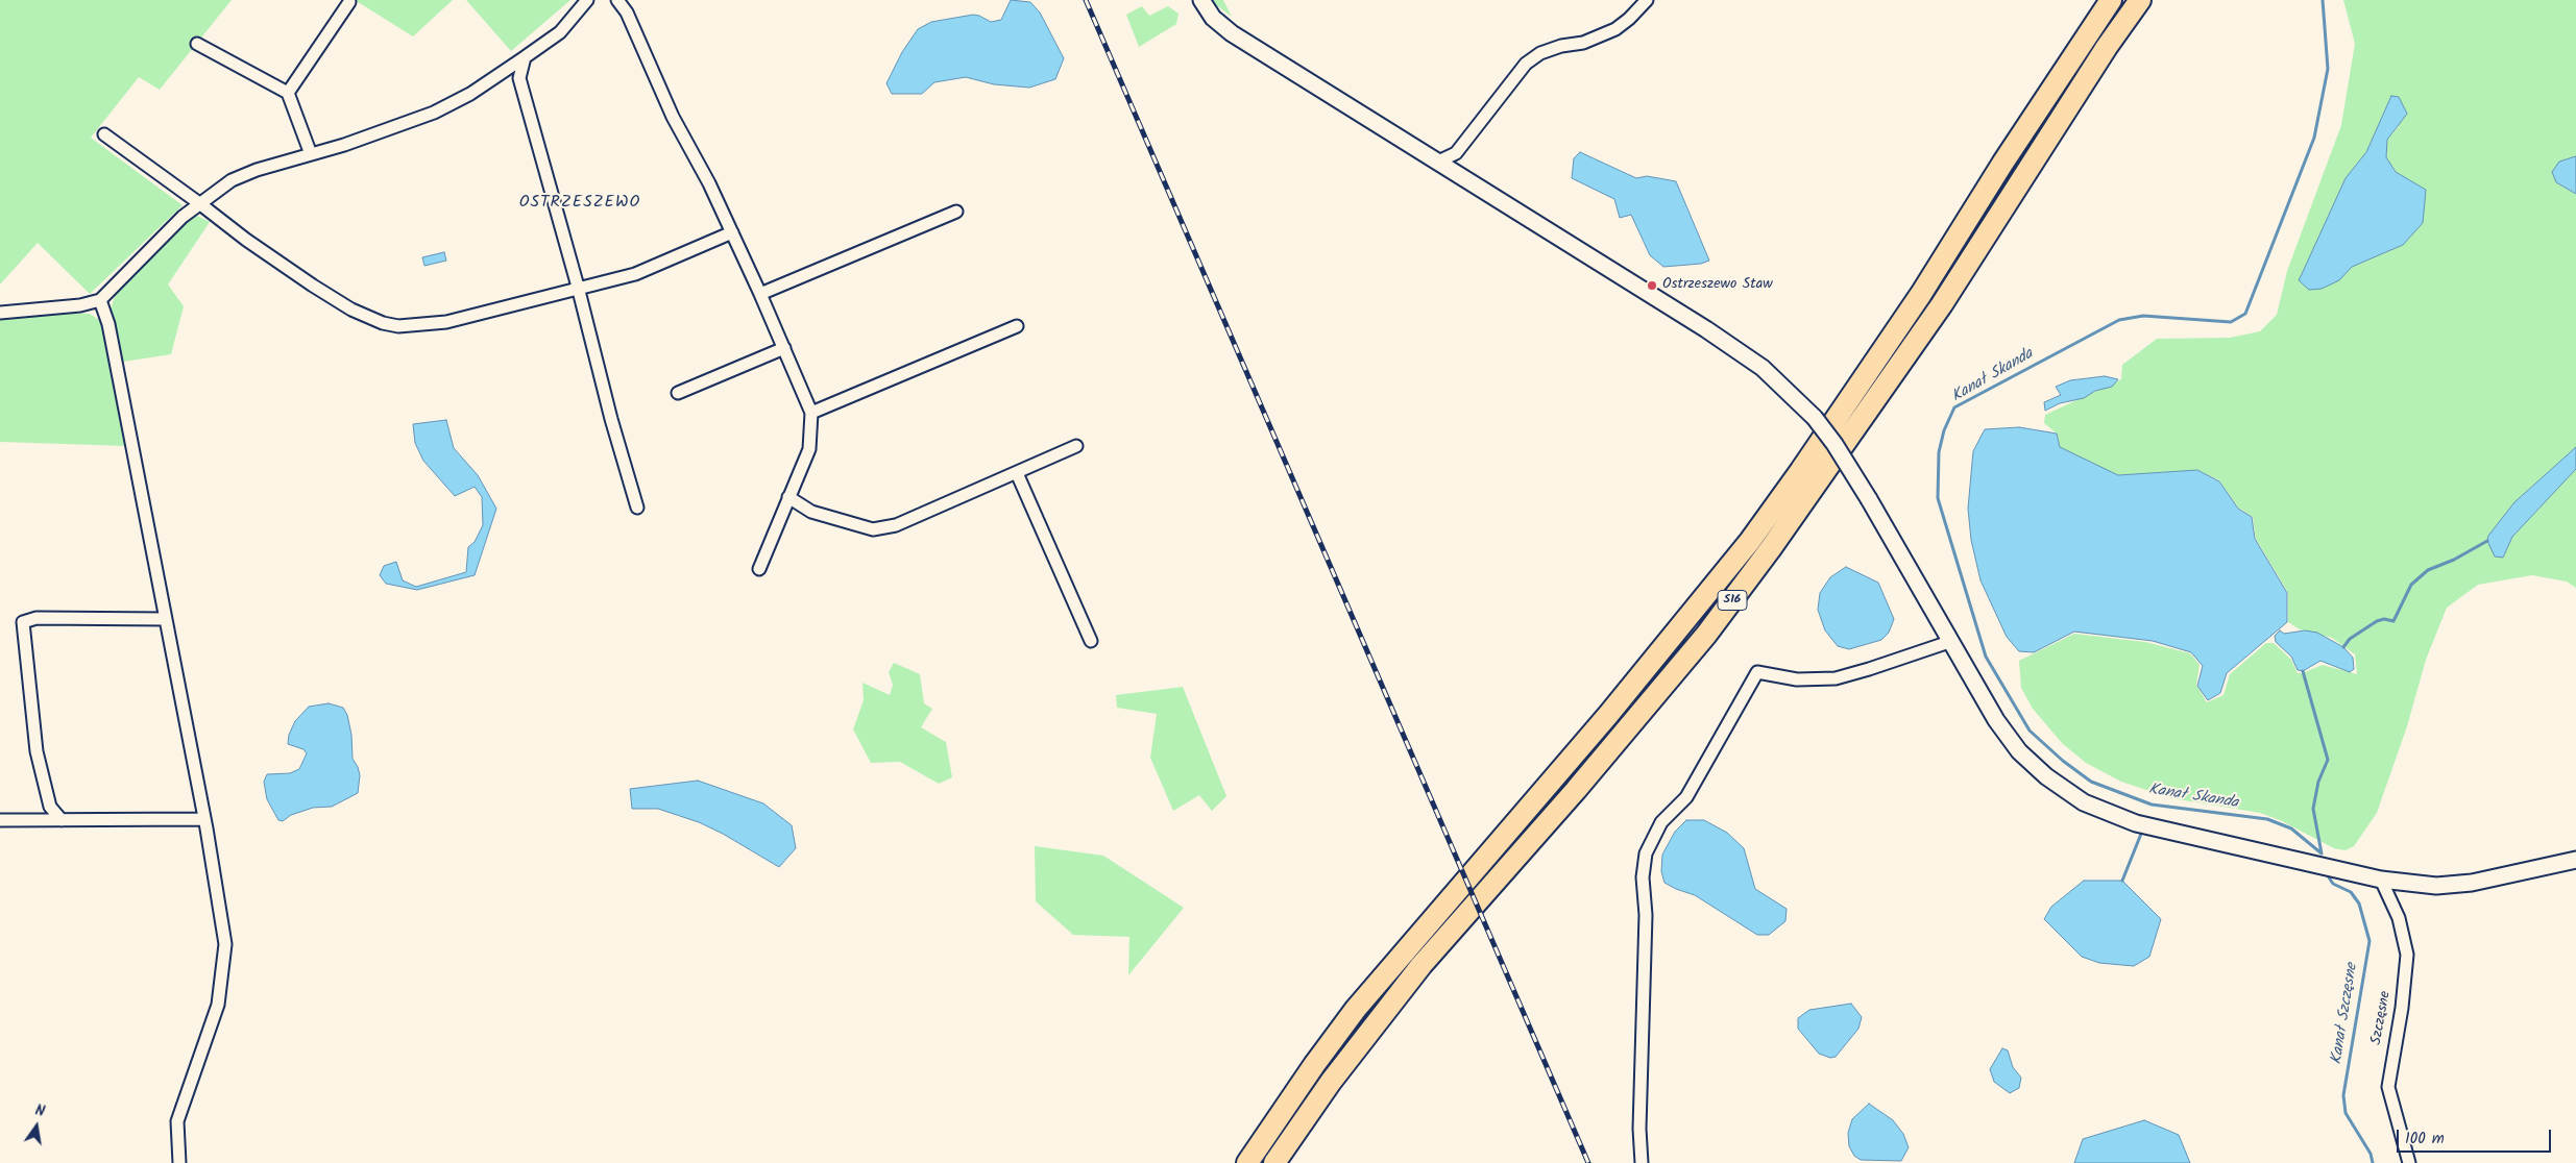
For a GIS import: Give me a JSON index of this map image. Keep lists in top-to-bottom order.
{
  "streets": {
    "highway": ["S16"],
    "street": ["Szczęsne"]
  },
  "districts": ["OSTRZESZEWO"],
  "water": ["Kanał Skanda", "Kanał Szczęsne"],
  "places": ["Ostrzeszewo Staw"],
  "scale_bar": "100 m",
  "north": "top"
}
